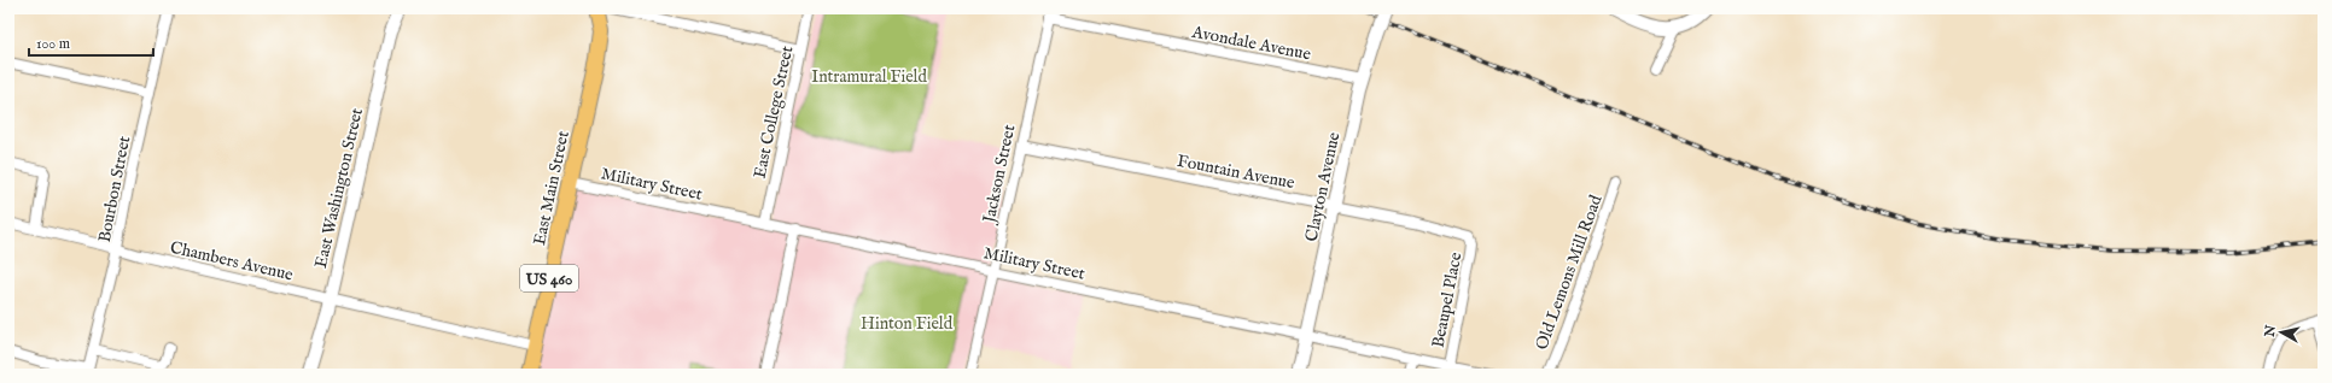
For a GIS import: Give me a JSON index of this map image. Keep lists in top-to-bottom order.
{
  "streets": {
    "main road": ["East Main Street", "US 460"],
    "street": [
      "Avondale Avenue",
      "East College Street",
      "Fountain Avenue",
      "Jackson Street",
      "Military Street",
      "Clayton Avenue",
      "East Washington Street",
      "Bourbon Street",
      "Chambers Avenue",
      "Old Lemons Mill Road",
      "Beaupel Place"
    ]
  },
  "crossings": [
    ["Avondale Avenue", "Jackson Street"],
    ["Avondale Avenue", "Clayton Avenue"],
    ["East College Street", "Military Street"],
    ["Fountain Avenue", "Jackson Street"],
    ["Fountain Avenue", "Clayton Avenue"],
    ["Fountain Avenue", "Beaupel Place"],
    ["Jackson Street", "Military Street"],
    ["Military Street", "Clayton Avenue"],
    ["Military Street", "East Main Street"],
    ["Military Street", "Beaupel Place"],
    ["East Washington Street", "Chambers Avenue"],
    ["East Main Street", "Chambers Avenue"],
    ["Bourbon Street", "Chambers Avenue"]
  ],
  "parks": ["Intramural Field", "Hinton Field"],
  "scale_bar": "100 m",
  "north": "left"
}
